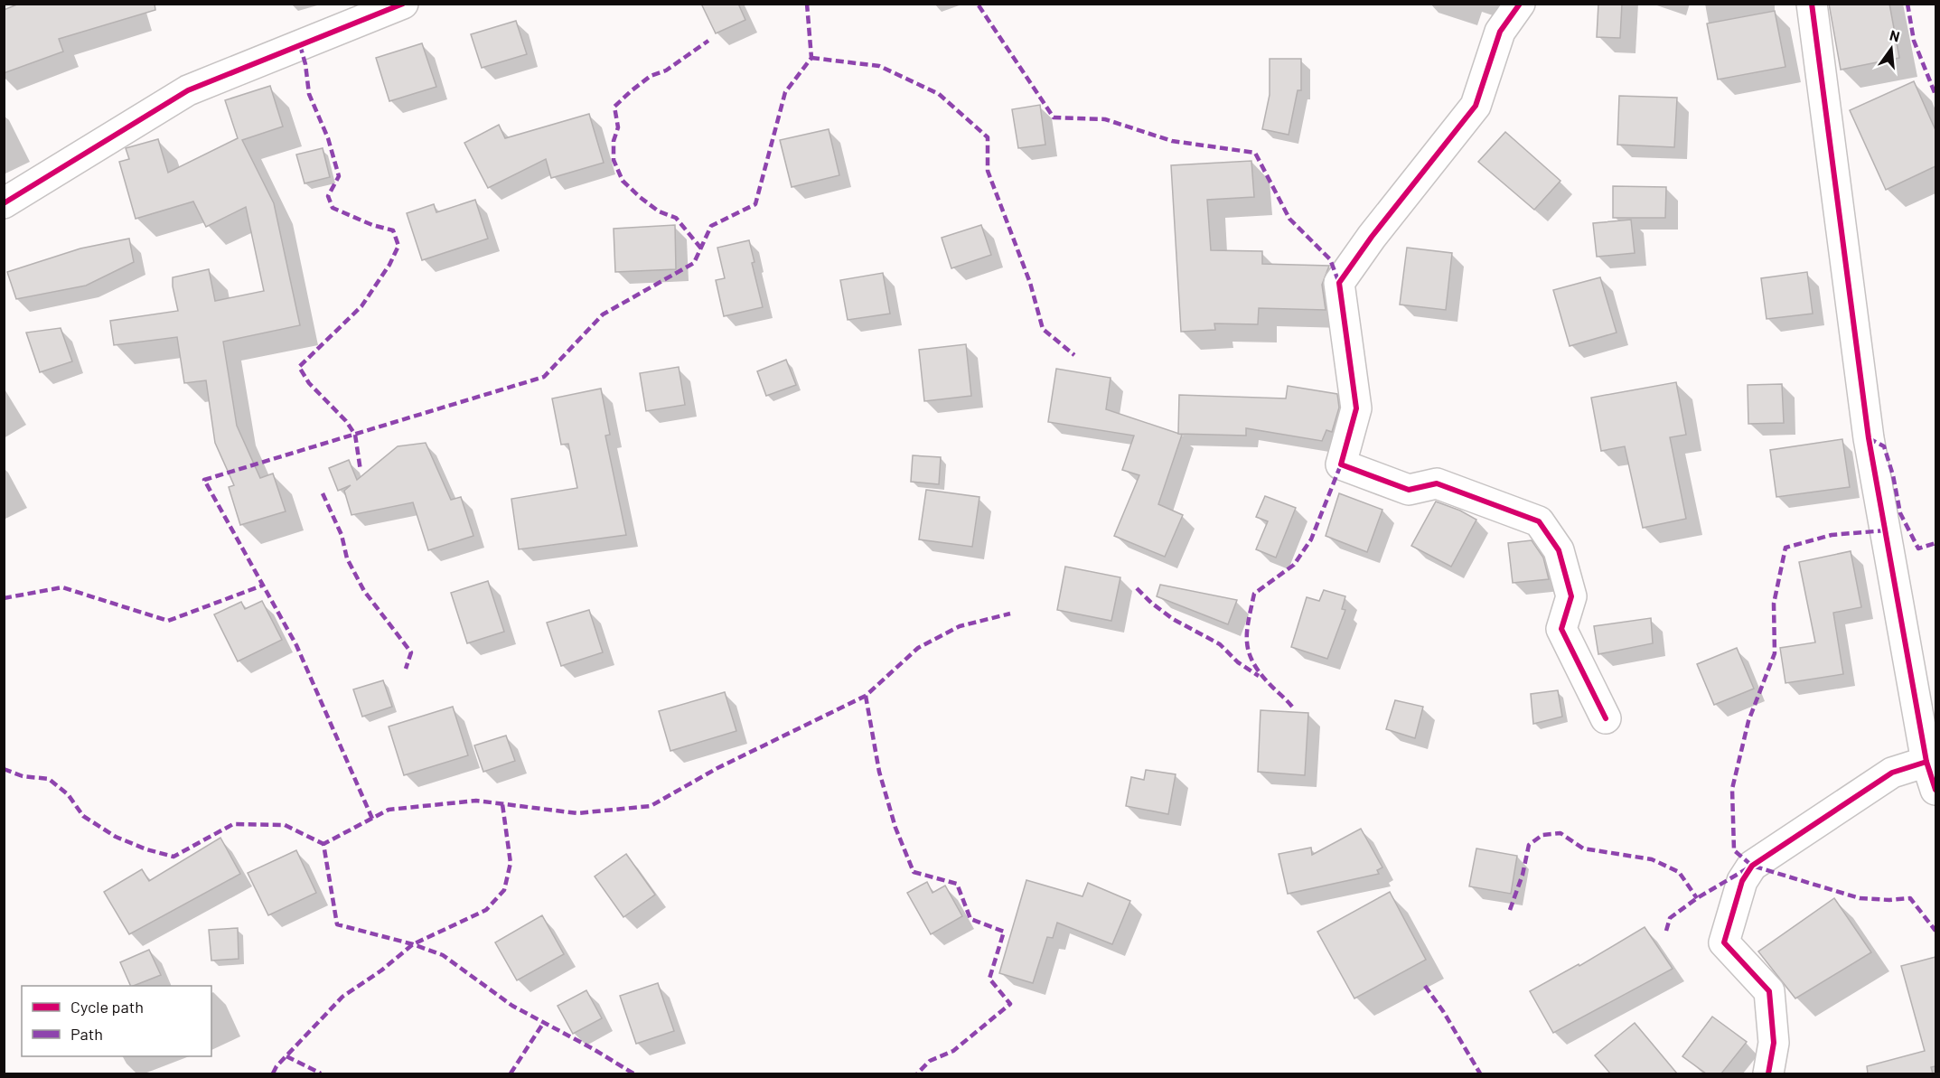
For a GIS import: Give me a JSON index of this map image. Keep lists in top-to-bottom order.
{
  "legend": ["Cycle path", "Path"],
  "north": "top"
}
